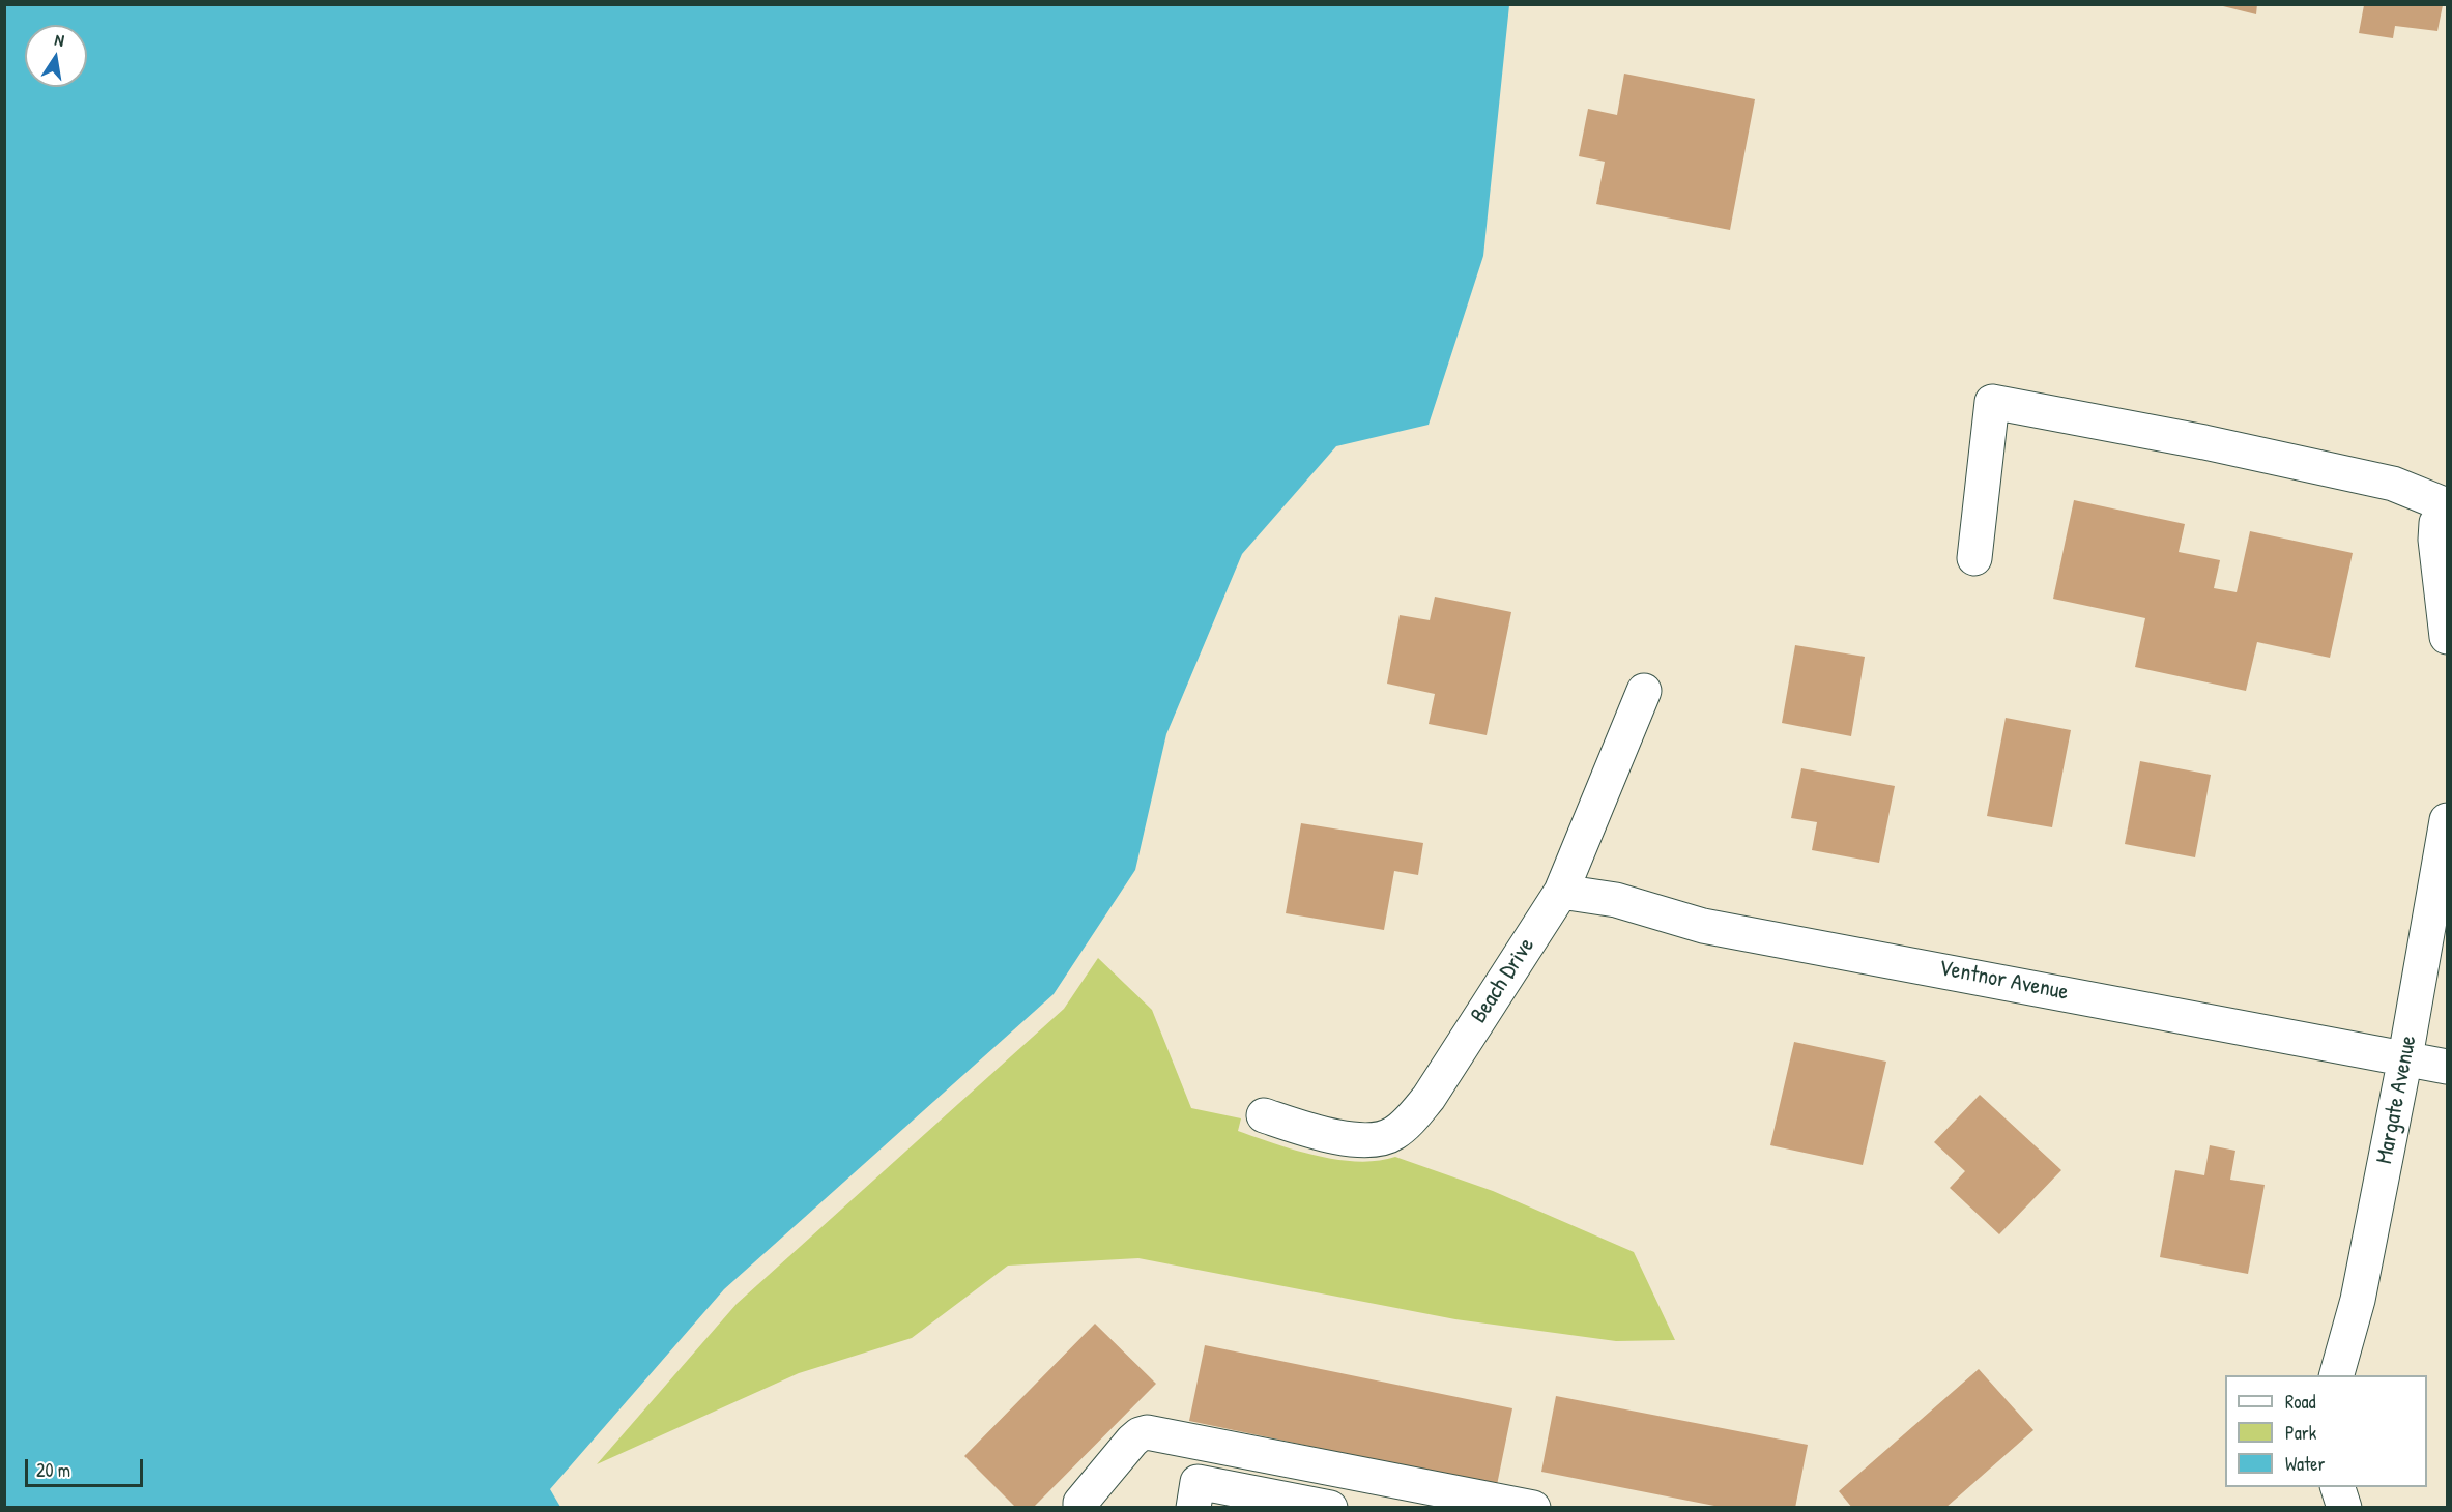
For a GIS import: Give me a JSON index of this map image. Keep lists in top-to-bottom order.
{
  "streets": {
    "street": ["Beach Drive", "Ventnor Avenue", "Margate Avenue"]
  },
  "crossings": [
    ["Beach Drive", "Ventnor Avenue"],
    ["Ventnor Avenue", "Margate Avenue"]
  ],
  "legend": ["Road", "Park", "Water"],
  "scale_bar": "20 m",
  "north": "top"
}
